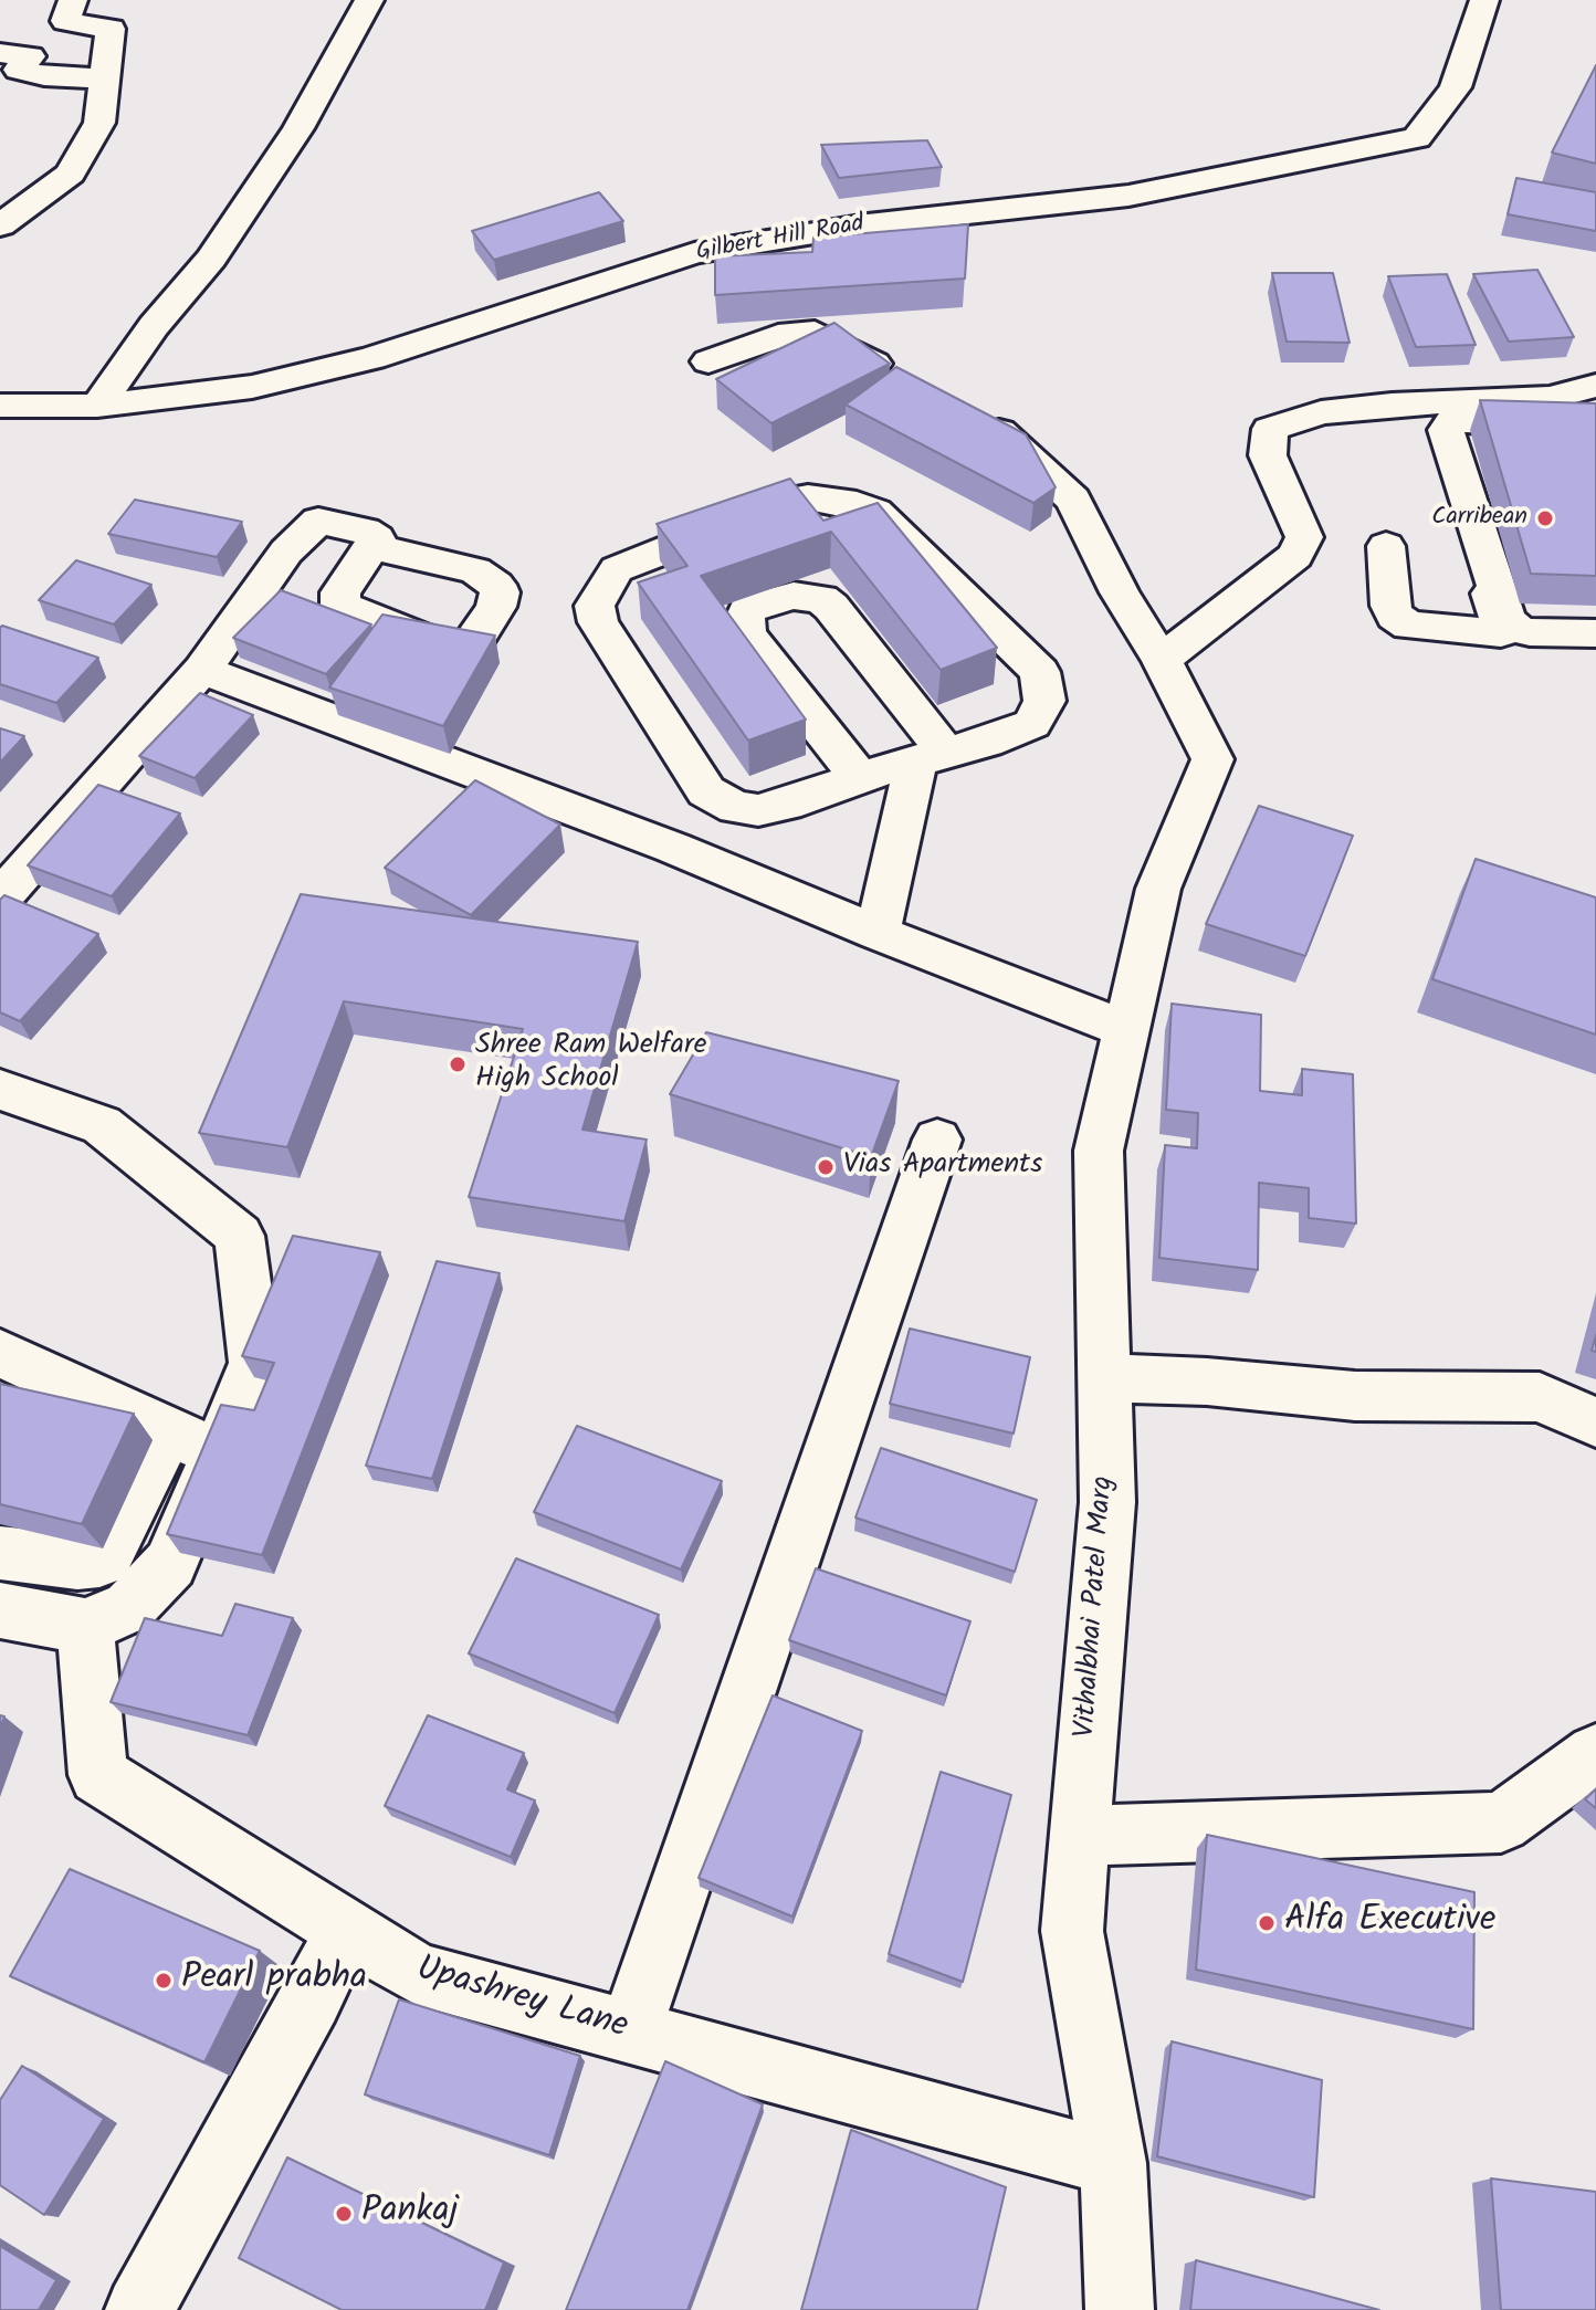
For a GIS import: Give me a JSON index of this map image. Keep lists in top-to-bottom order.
{
  "streets": {
    "street": ["Gilbert Hill Road", "Vithalbhai Patel Marg", "Upashrey Lane"]
  },
  "crossings": [
    ["Vithalbhai Patel Marg", "Upashrey Lane"]
  ],
  "places": [
    "Carribean",
    "Shree Ram Welfare High School",
    "Vias Apartments",
    "Alfa Executive",
    "Pearl prabha",
    "Pankaj"
  ]
}
